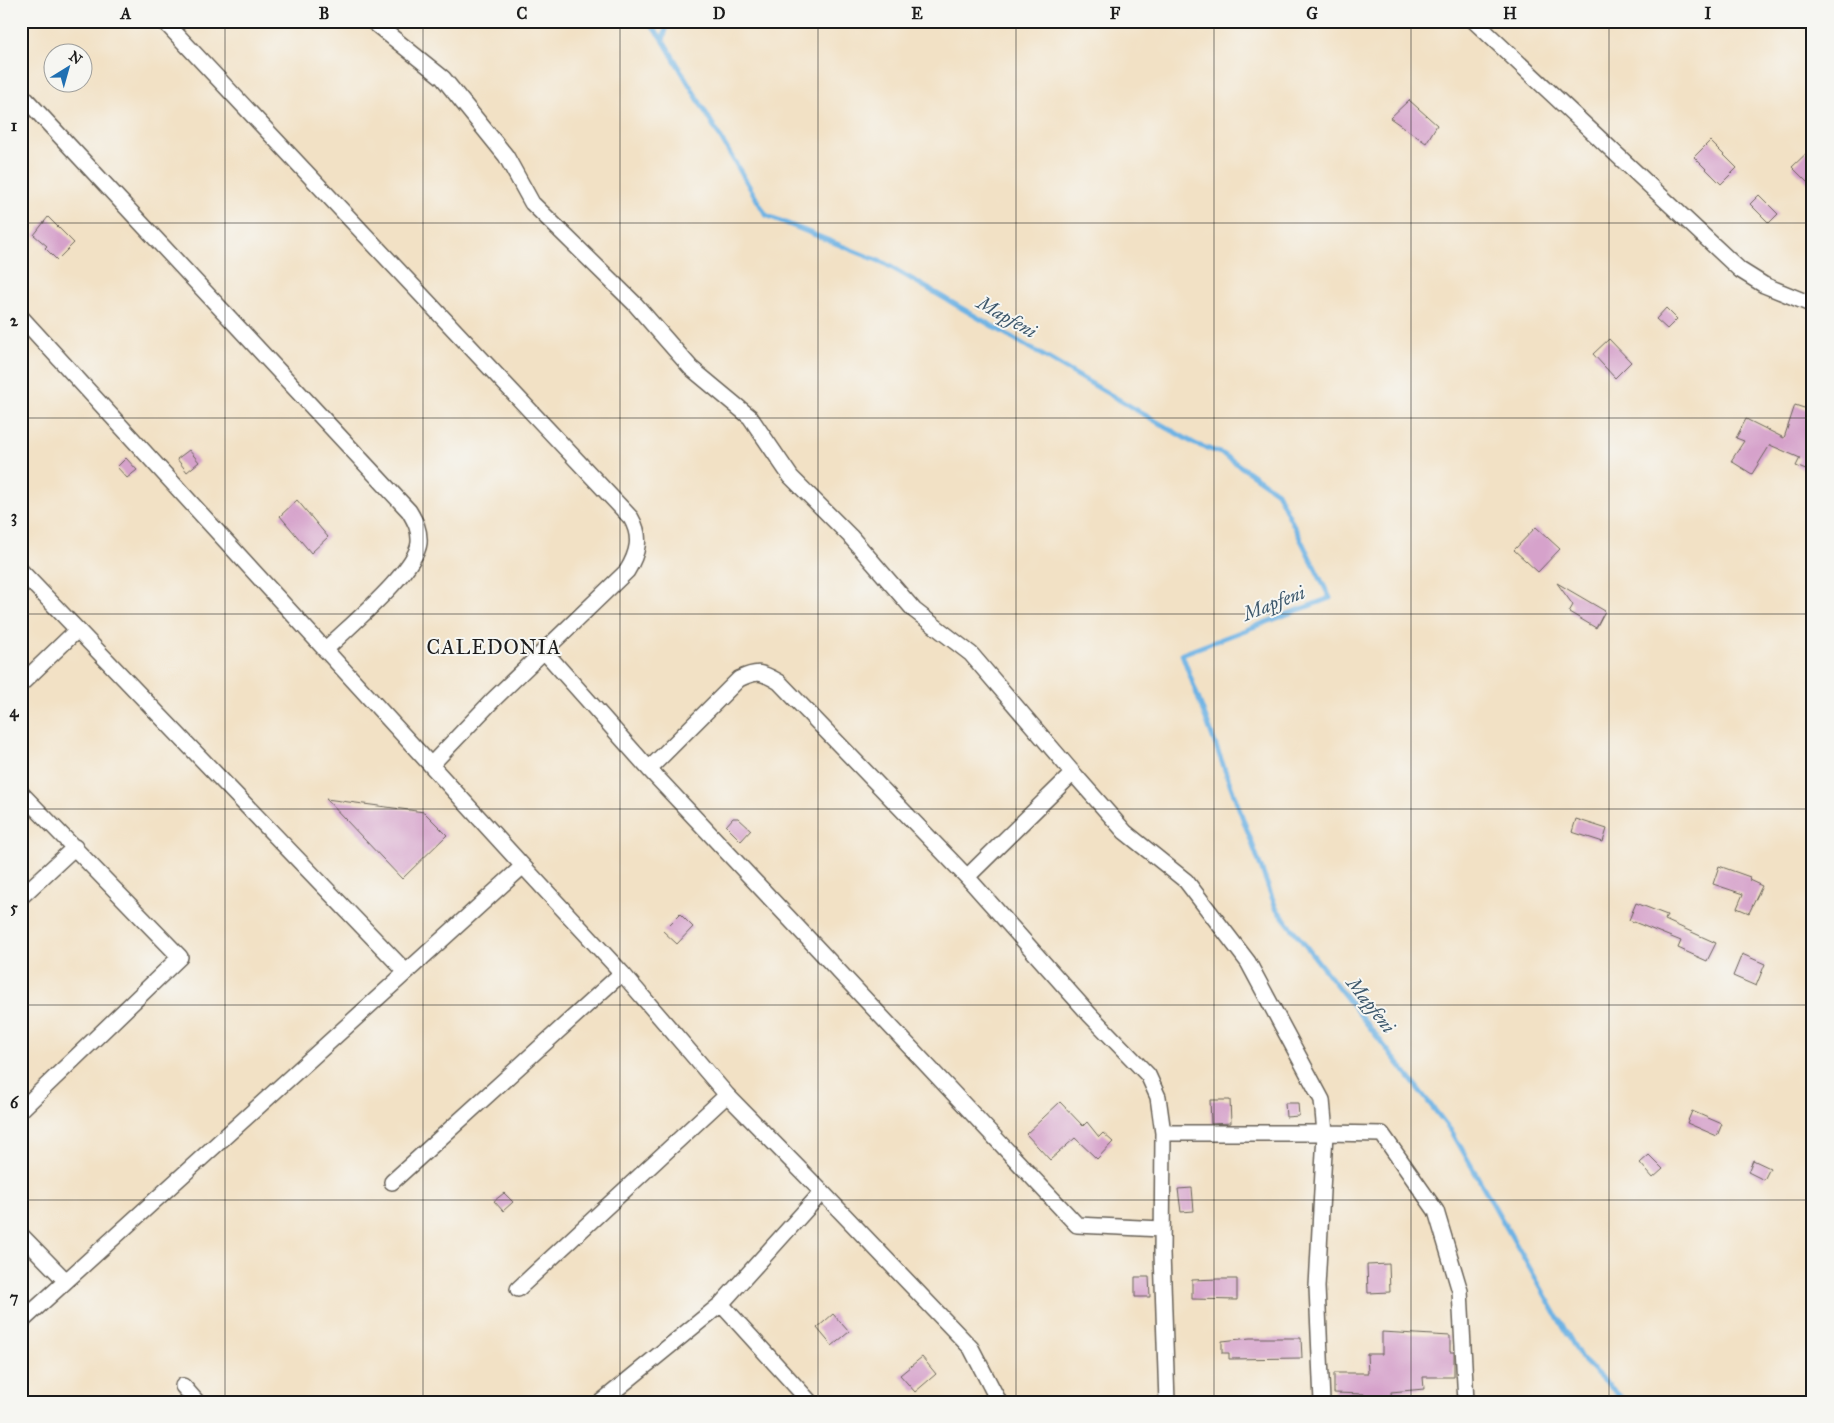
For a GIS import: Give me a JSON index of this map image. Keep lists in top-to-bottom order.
{
  "districts": ["CALEDONIA"],
  "water": ["Mapfeni"],
  "north": "top right",
  "grid": {
    "columns": [
      "A",
      "B",
      "C",
      "D",
      "E",
      "F",
      "G",
      "H",
      "I"
    ],
    "rows": [
      "1",
      "2",
      "3",
      "4",
      "5",
      "6",
      "7"
    ]
  }
}
